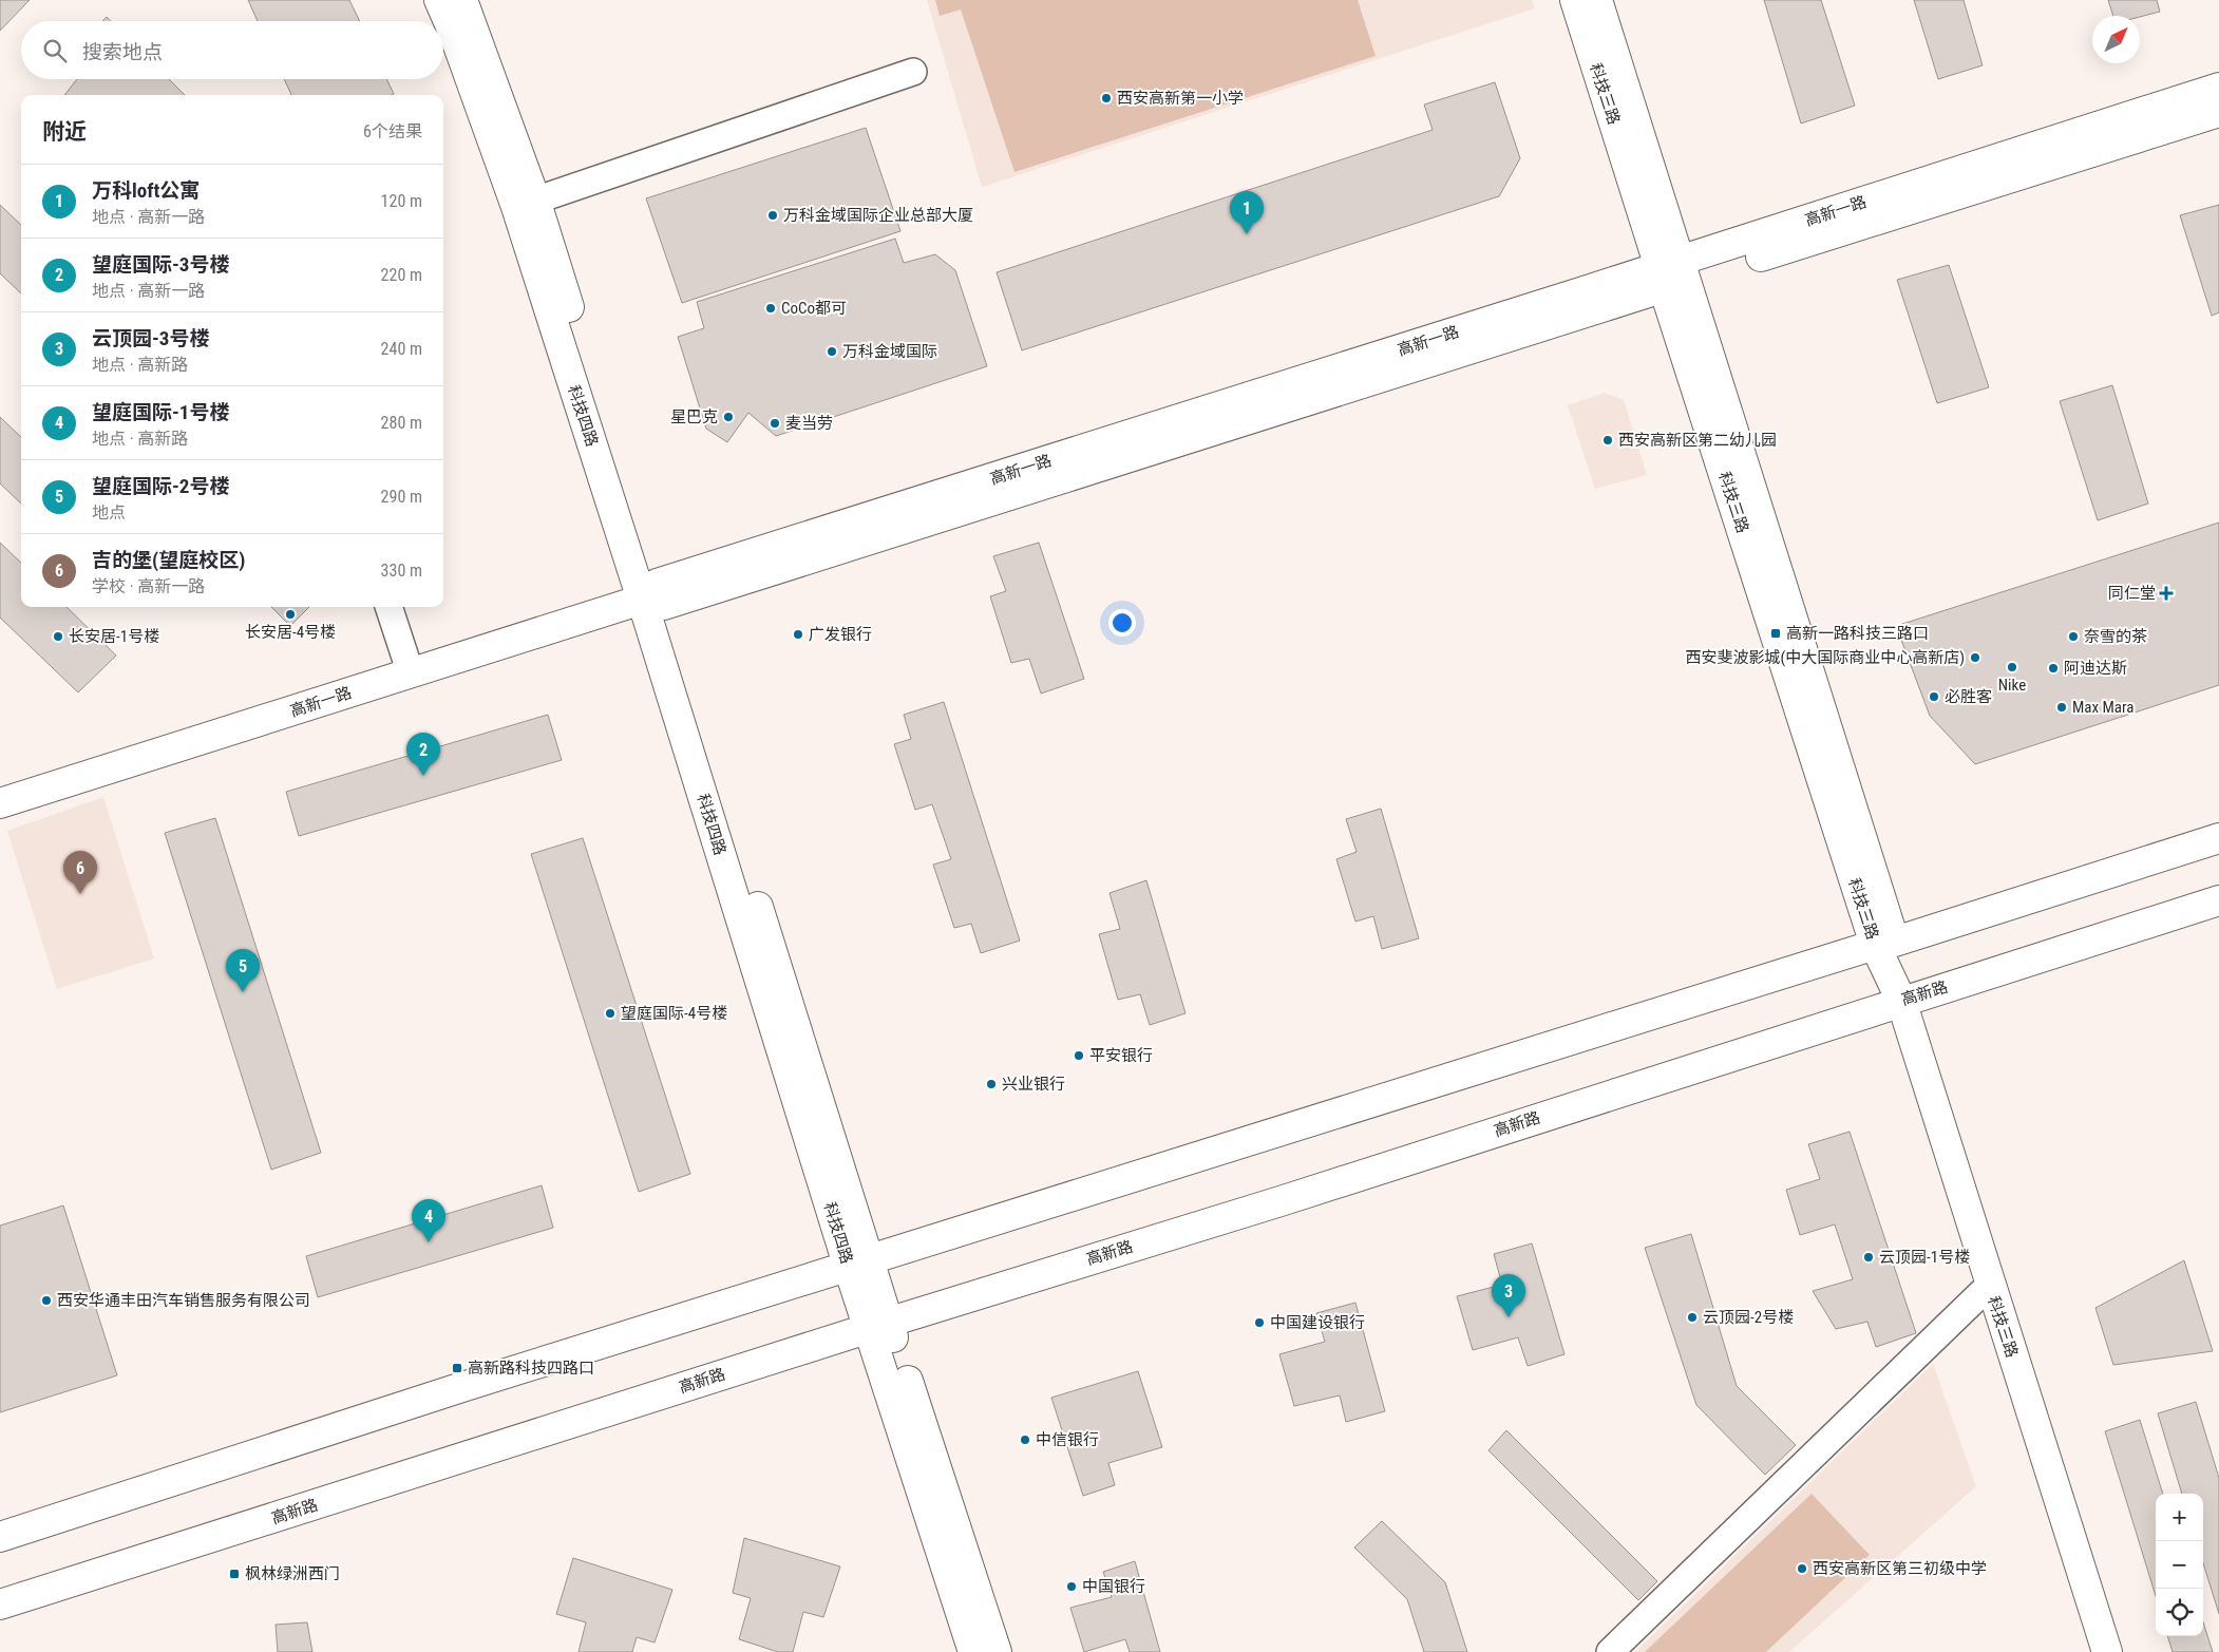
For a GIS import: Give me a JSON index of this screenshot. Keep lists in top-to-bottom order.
{
  "streets": {
    "street": [
      "科技三路",
      "高新一路",
      "科技四路",
      "高新路"
    ]
  },
  "crossings": [
    ["科技三路", "高新一路"],
    ["科技三路", "高新路"],
    ["高新一路", "科技四路"],
    ["科技四路", "高新路"]
  ],
  "places": {
    "other": [
      "西安高新第一小学",
      "万科金域国际企业总部大厦",
      "CoCo都可",
      "万科金域国际",
      "星巴克",
      "麦当劳",
      "西安高新区第二幼儿园",
      "长安居-4号楼",
      "广发银行",
      "长安居-1号楼",
      "奈雪的茶",
      "西安斐波影城(中大国际商业中心高新店)",
      "Nike",
      "阿迪达斯",
      "必胜客",
      "Max Mara",
      "望庭国际-4号楼",
      "平安银行",
      "兴业银行",
      "云顶园-1号楼",
      "西安华通丰田汽车销售服务有限公司",
      "云顶园-2号楼",
      "中国建设银行",
      "中信银行",
      "西安高新区第三初级中学",
      "中国银行"
    ],
    "health": ["同仁堂"],
    "transit": ["高新一路科技三路口", "高新路科技四路口", "枫林绿洲西门"]
  },
  "north": "top right",
  "page": {
    "search": "搜索地点",
    "heading": ["附近", "6个结果"],
    "list": [
      {
        "mark": "1",
        "name": "万科loft公寓",
        "note": "地点 · 高新一路",
        "value": "120 m"
      },
      {
        "mark": "2",
        "name": "望庭国际-3号楼",
        "note": "地点 · 高新一路",
        "value": "220 m"
      },
      {
        "mark": "3",
        "name": "云顶园-3号楼",
        "note": "地点 · 高新路",
        "value": "240 m"
      },
      {
        "mark": "4",
        "name": "望庭国际-1号楼",
        "note": "地点 · 高新路",
        "value": "280 m"
      },
      {
        "mark": "5",
        "name": "望庭国际-2号楼",
        "note": "地点",
        "value": "290 m"
      },
      {
        "mark": "6",
        "name": "吉的堡(望庭校区)",
        "note": "学校 · 高新一路",
        "value": "330 m"
      }
    ],
    "pins": [
      "1",
      "2",
      "6",
      "5",
      "4",
      "3"
    ],
    "map_buttons": ["+", "−"]
  }
}
